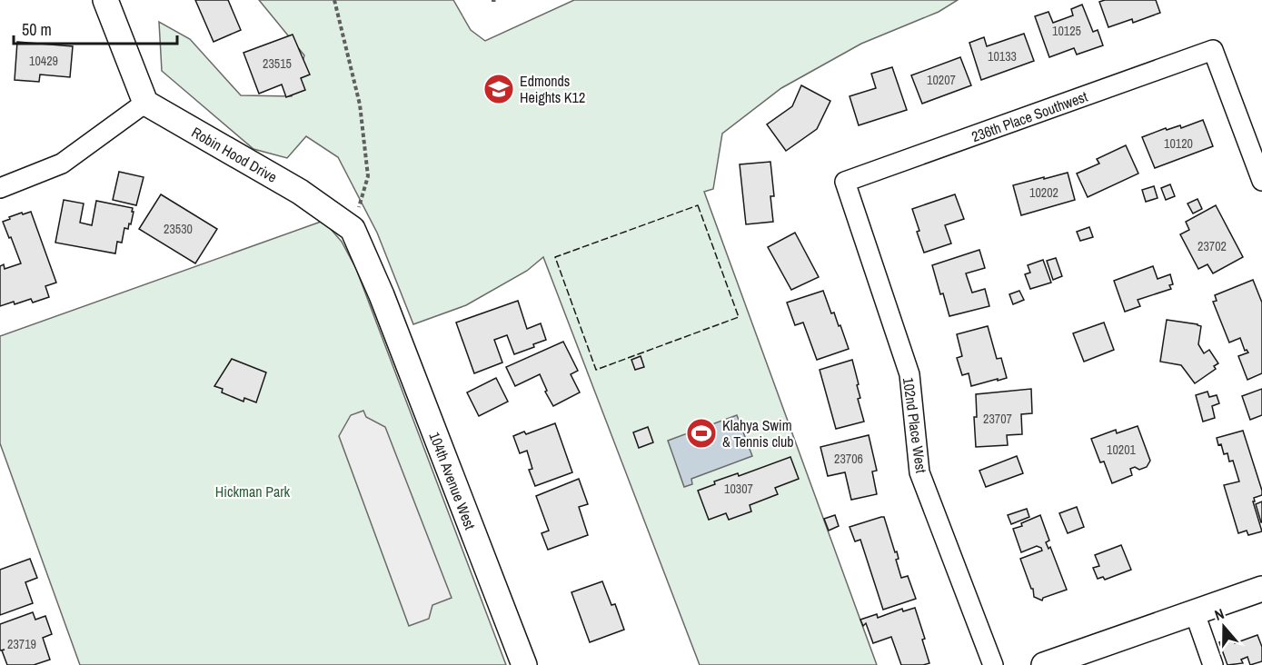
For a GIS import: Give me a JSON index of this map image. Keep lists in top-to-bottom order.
{
  "streets": {
    "street": [
      "236th Place Southwest",
      "Robin Hood Drive",
      "102nd Place West",
      "104th Avenue West"
    ]
  },
  "crossings": [
    ["236th Place Southwest", "102nd Place West"],
    ["Robin Hood Drive", "104th Avenue West"]
  ],
  "parks": ["Hickman Park"],
  "places": {
    "school or university": ["Edmonds Heights K12"],
    "sports": ["Klahya Swim & Tennis club"]
  },
  "house_numbers": [
    "10125",
    "10133",
    "10429",
    "23515",
    "10207",
    "10120",
    "10202",
    "23530",
    "23702",
    "23707",
    "10201",
    "23706",
    "10307",
    "23719"
  ],
  "scale_bar": "50 m",
  "north": "top"
}
